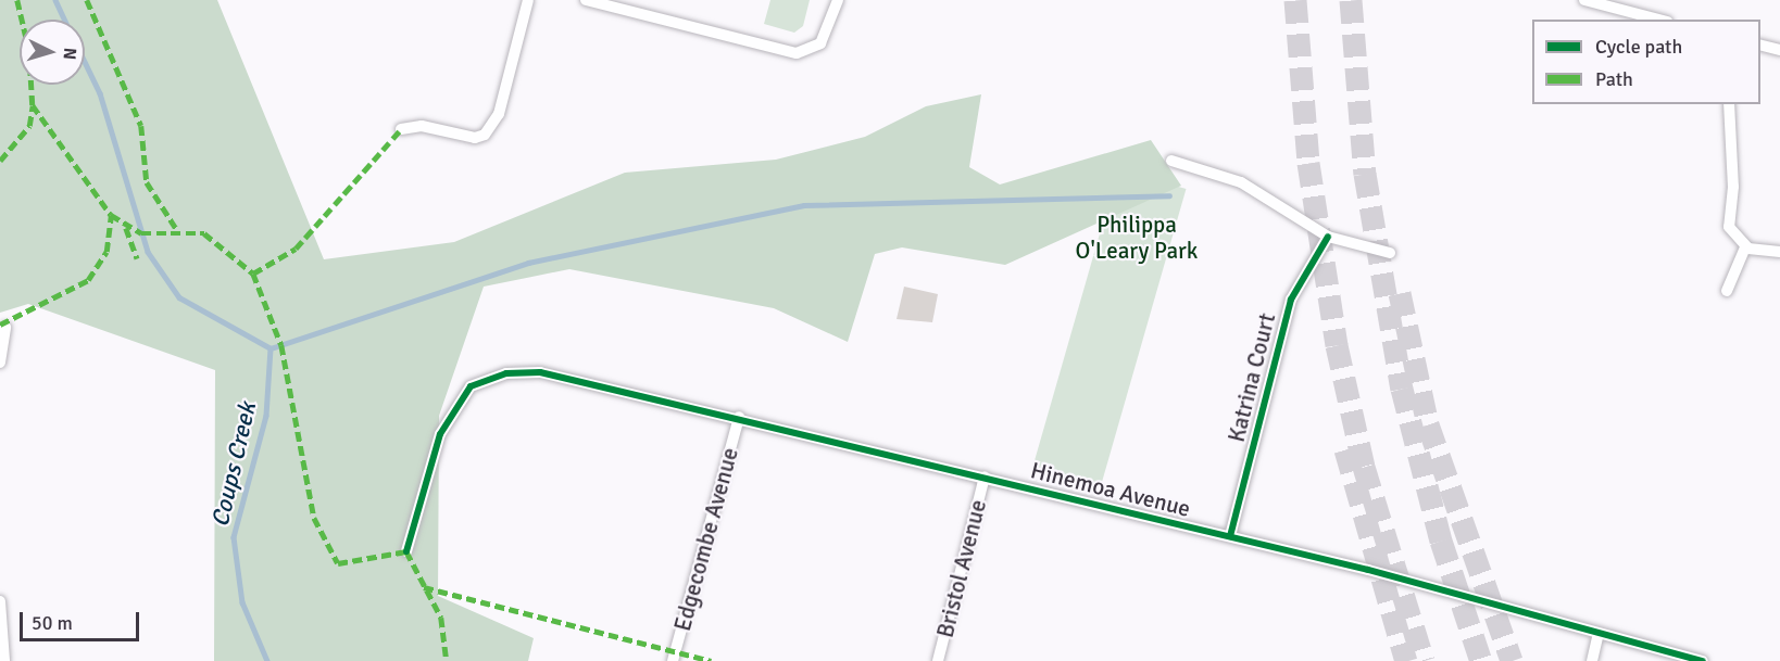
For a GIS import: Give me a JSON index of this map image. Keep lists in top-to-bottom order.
{
  "streets": {
    "street": [
      "Katrina Court",
      "Hinemoa Avenue",
      "Edgecombe Avenue",
      "Bristol Avenue"
    ]
  },
  "crossings": [
    ["Katrina Court", "Hinemoa Avenue"],
    ["Hinemoa Avenue", "Edgecombe Avenue"],
    ["Hinemoa Avenue", "Bristol Avenue"]
  ],
  "water": ["Coups Creek"],
  "parks": ["Philippa O'Leary Park"],
  "legend": ["Cycle path", "Path"],
  "scale_bar": "50 m",
  "north": "right"
}
